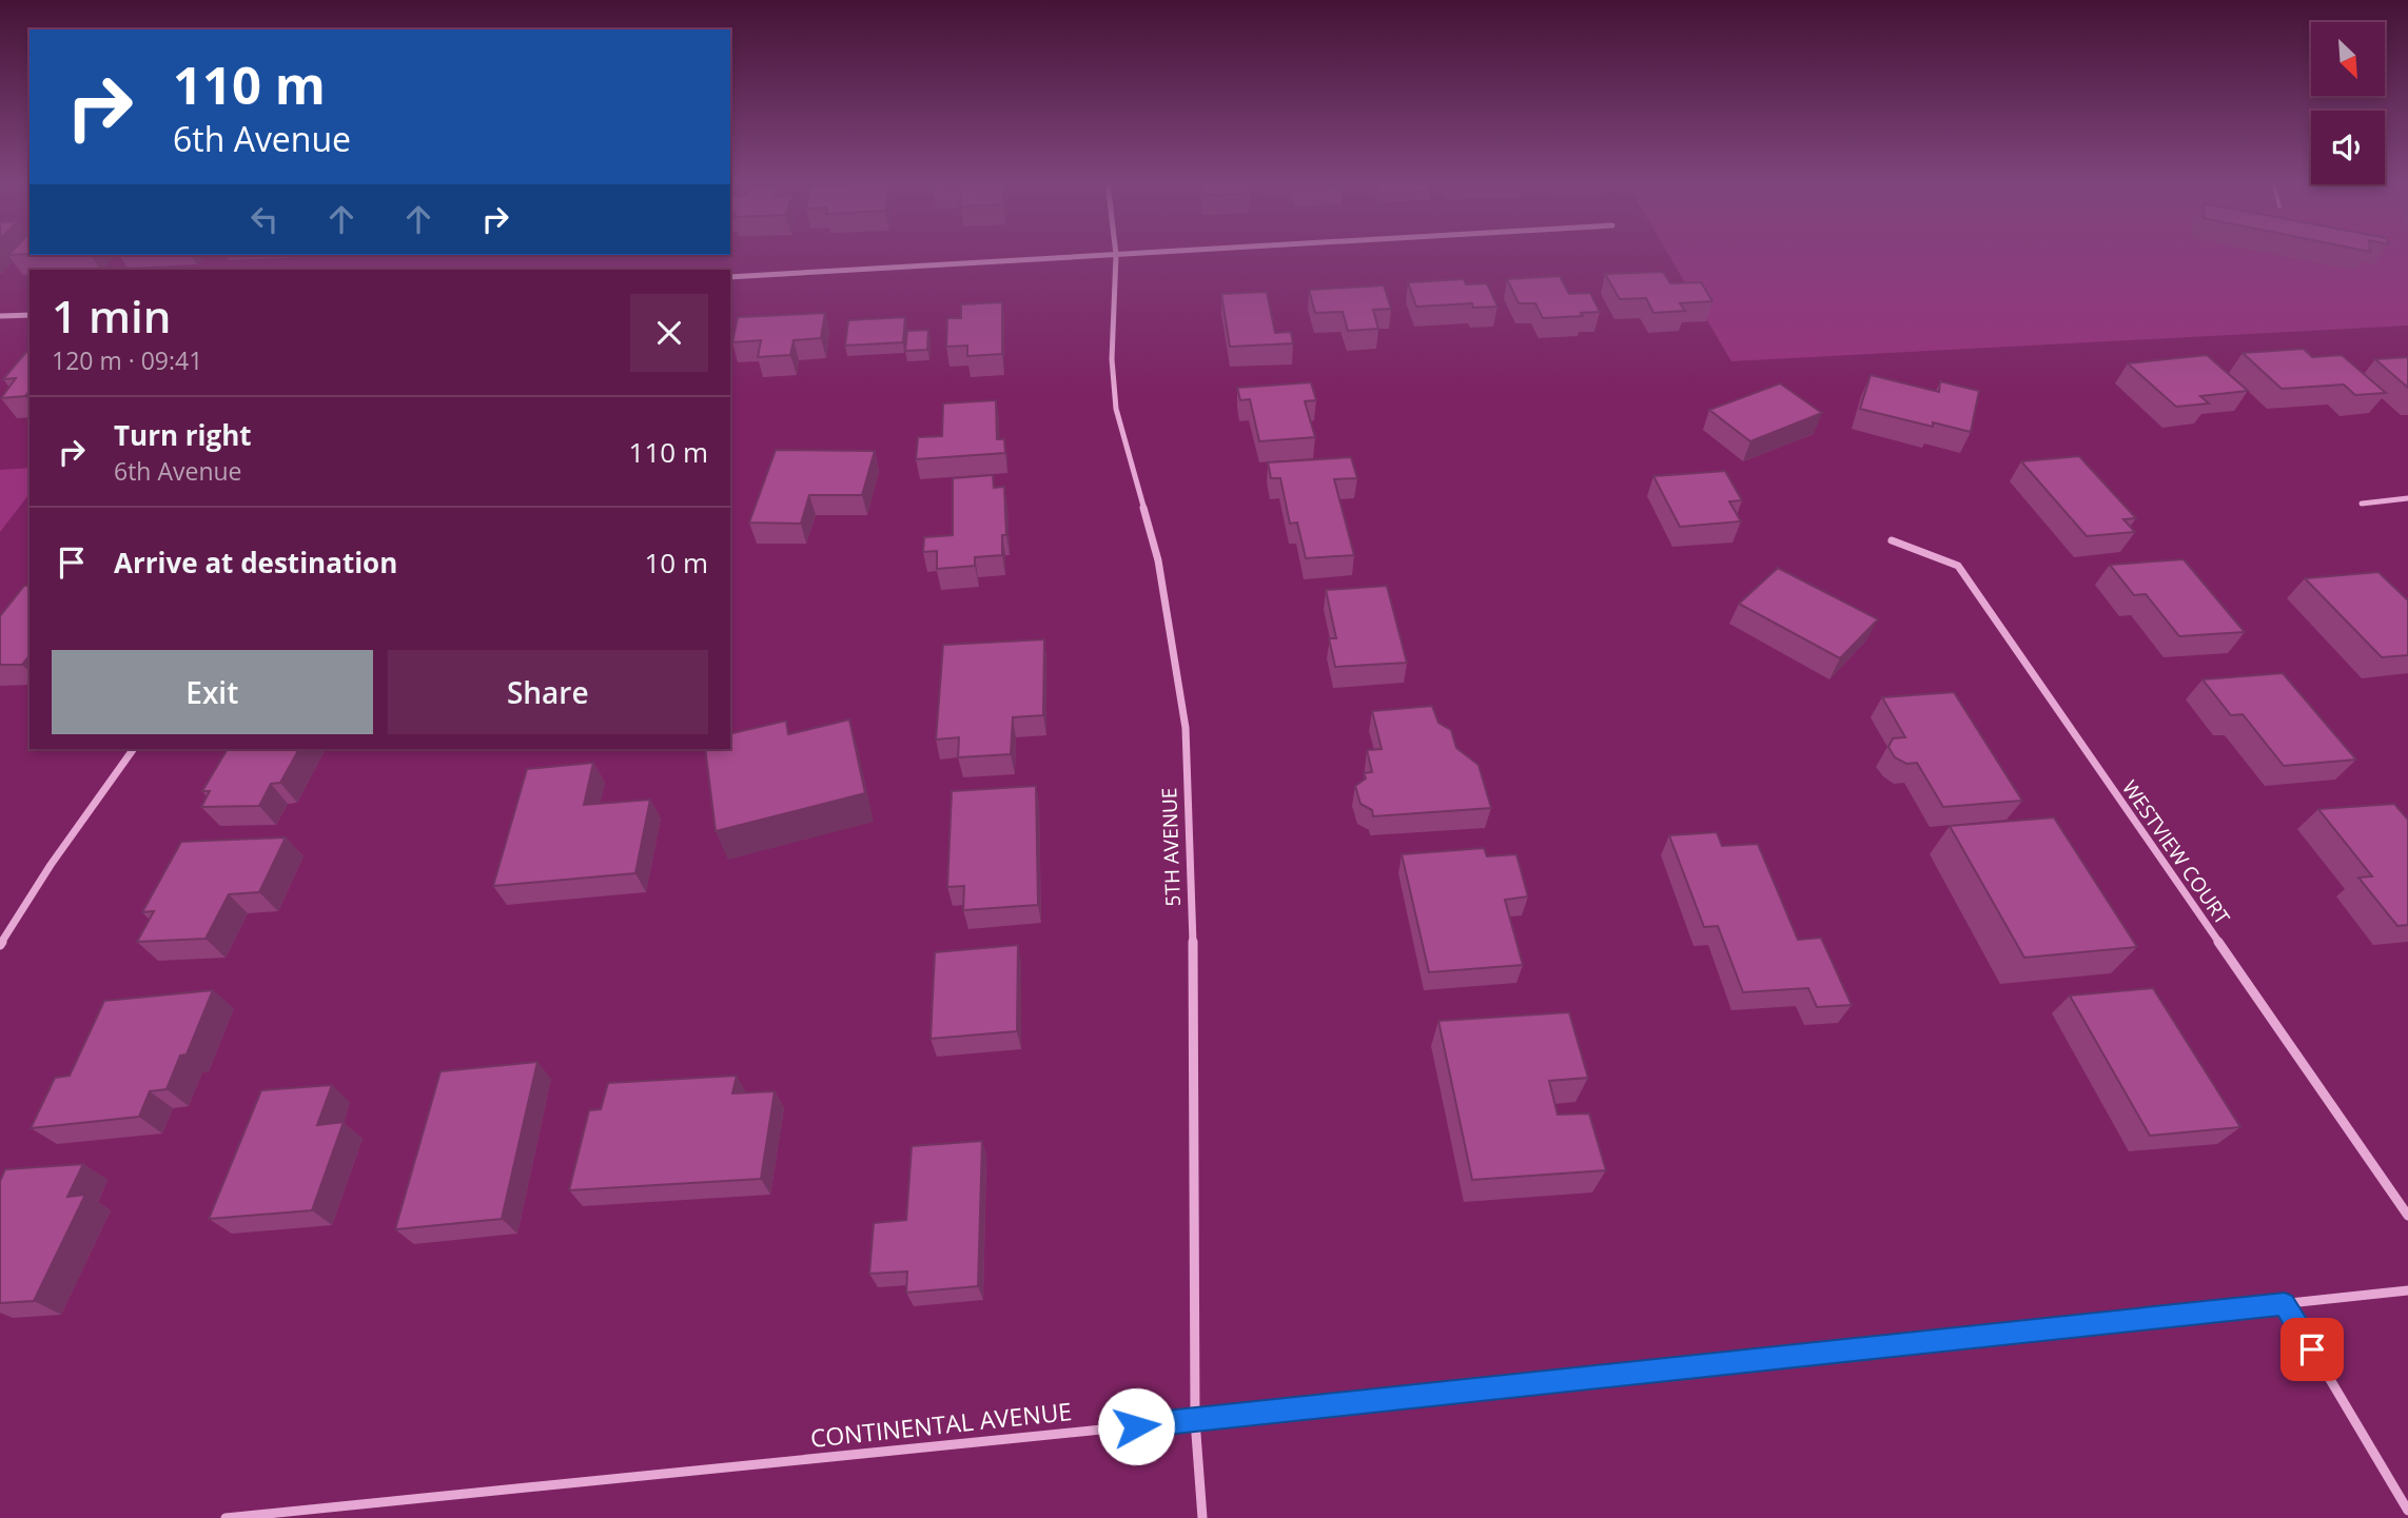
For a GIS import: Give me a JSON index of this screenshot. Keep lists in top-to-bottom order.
{
  "streets": {
    "street": ["5TH AVENUE", "WESTVIEW COURT", "CONTINENTAL AVENUE"]
  },
  "crossings": [
    ["5TH AVENUE", "CONTINENTAL AVENUE"]
  ],
  "north": "bottom right",
  "page": {
    "turn": ["110 m", "6th Avenue"],
    "heading": ["1 min", "120 m · 09:41"],
    "list": [
      {
        "name": "Turn right",
        "note": "6th Avenue",
        "value": "110 m"
      },
      {
        "name": "Arrive at destination",
        "value": "10 m"
      }
    ],
    "buttons": ["Exit", "Share"]
  }
}
